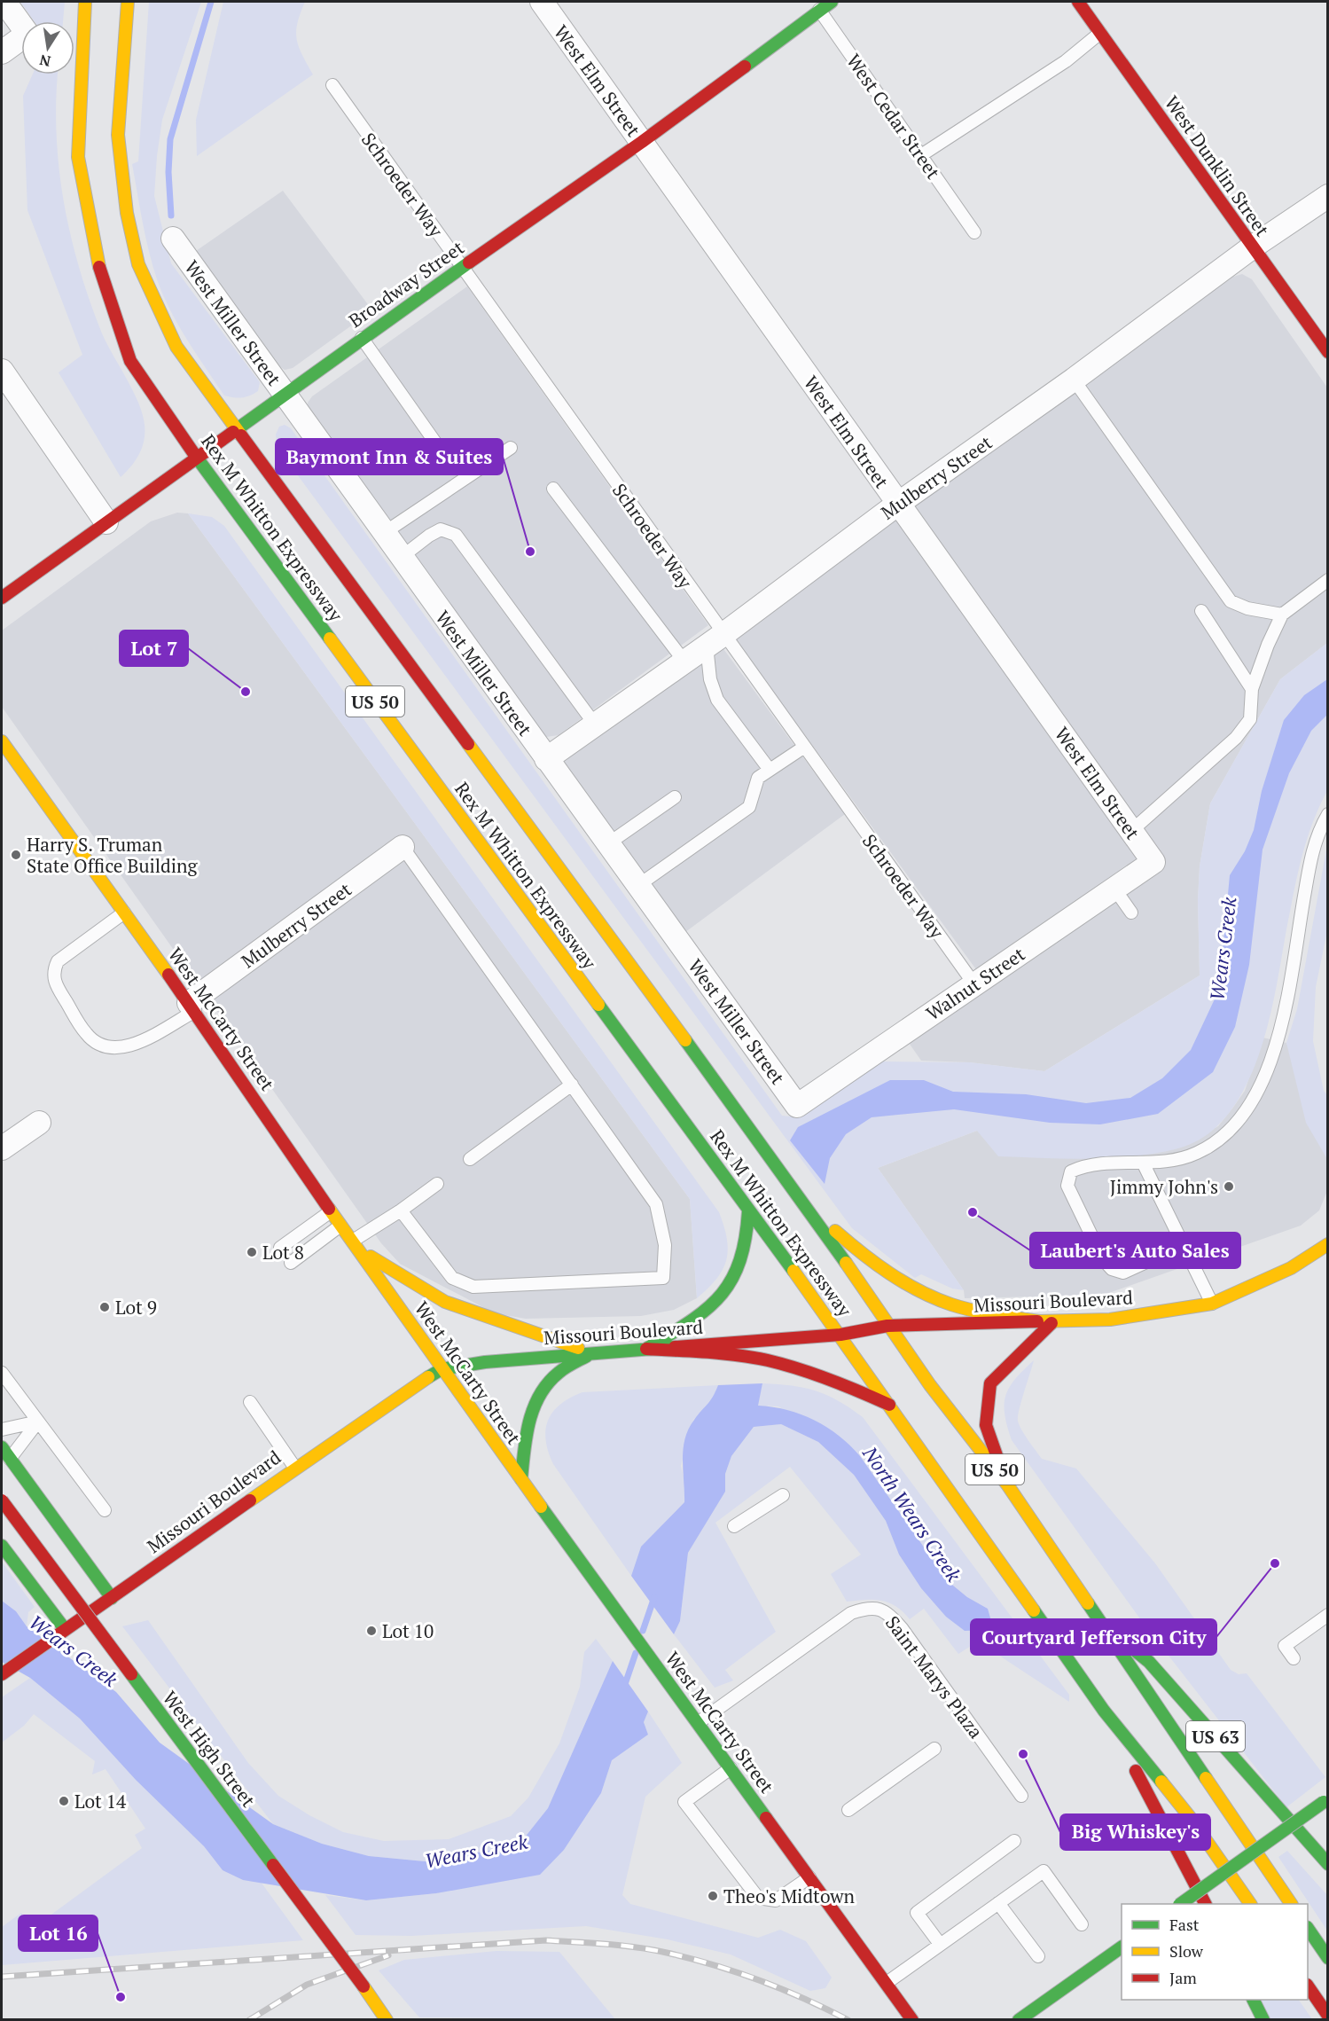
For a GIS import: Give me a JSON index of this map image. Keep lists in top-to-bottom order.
{
  "streets": {
    "main road": [
      "West Dunklin Street",
      "Broadway Street",
      "Rex M Whitton Expressway",
      "US 50",
      "West McCarty Street",
      "Missouri Boulevard",
      "US 63",
      "West High Street"
    ],
    "street": [
      "West Elm Street",
      "West Miller Street",
      "Mulberry Street",
      "Walnut Street"
    ],
    "lane": ["West Cedar Street", "Schroeder Way", "Saint Marys Plaza"]
  },
  "crossings": [
    ["West Elm Street", "Broadway Street"],
    ["West Elm Street", "Mulberry Street"],
    ["West Elm Street", "Walnut Street"],
    ["West Cedar Street", "Broadway Street"],
    ["West Dunklin Street", "Mulberry Street"],
    ["Schroeder Way", "Broadway Street"],
    ["Schroeder Way", "Mulberry Street"],
    ["Schroeder Way", "Walnut Street"],
    ["Broadway Street", "West Miller Street"],
    ["Broadway Street", "Rex M Whitton Expressway"],
    ["West Miller Street", "Mulberry Street"],
    ["West Miller Street", "Walnut Street"],
    ["Mulberry Street", "West McCarty Street"],
    ["Rex M Whitton Expressway", "US 50"],
    ["Rex M Whitton Expressway", "Missouri Boulevard"],
    ["Rex M Whitton Expressway", "US 63"],
    ["US 50", "US 63"],
    ["West McCarty Street", "Missouri Boulevard"],
    ["West McCarty Street", "Saint Marys Plaza"]
  ],
  "water": ["Wears Creek", "North Wears Creek"],
  "places": [
    "Baymont Inn & Suites",
    "Lot 7",
    "Harry S. Truman State Office Building",
    "Jimmy John's",
    "Laubert's Auto Sales",
    "Lot 8",
    "Lot 9",
    "Courtyard Jefferson City",
    "Lot 10",
    "Big Whiskey's",
    "Lot 14",
    "Theo's Midtown",
    "Lot 16"
  ],
  "legend": ["Fast", "Slow", "Jam"],
  "north": "bottom"
}
